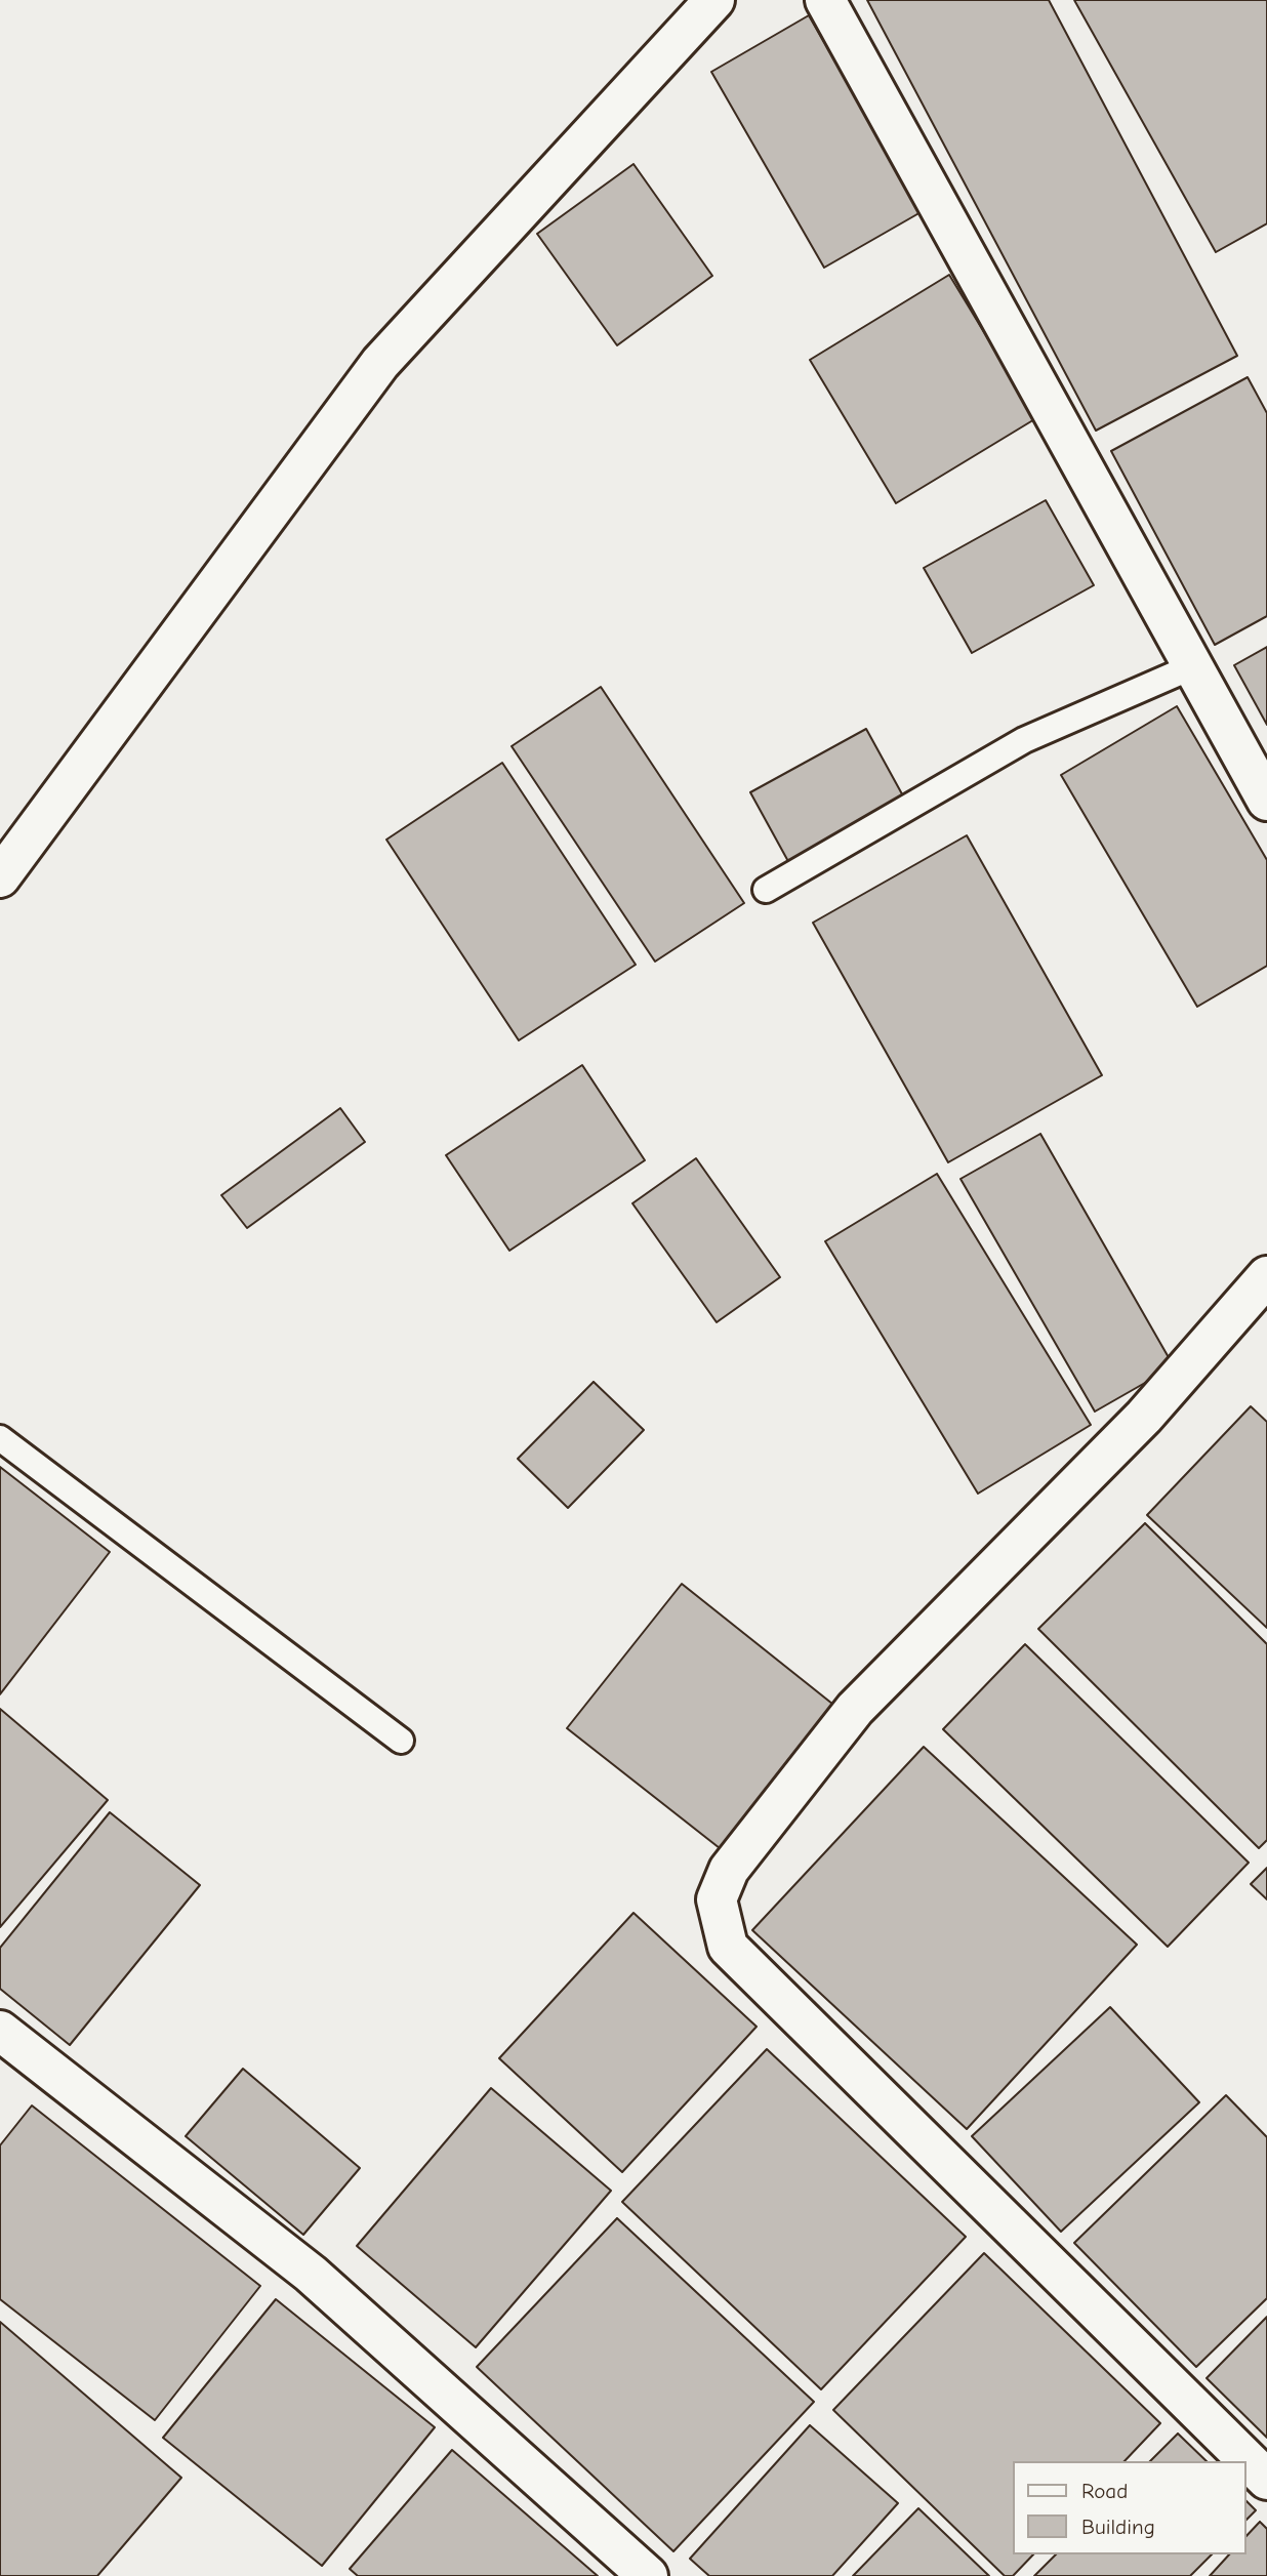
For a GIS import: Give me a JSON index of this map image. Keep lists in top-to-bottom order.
{
  "legend": ["Road", "Building"]
}
